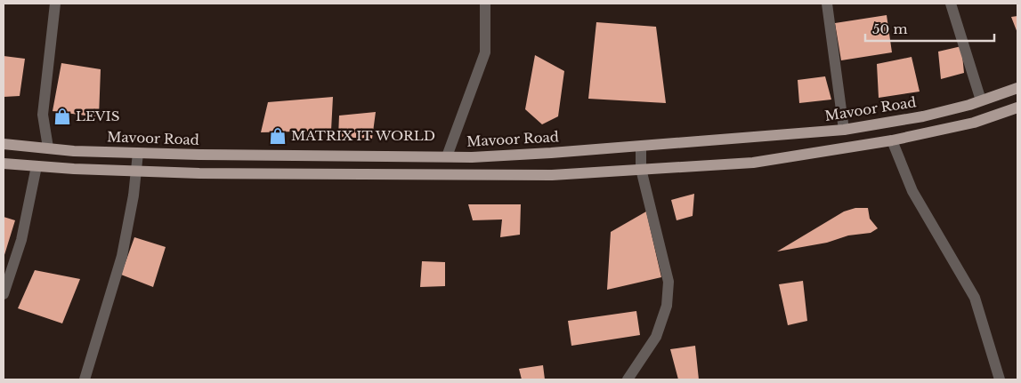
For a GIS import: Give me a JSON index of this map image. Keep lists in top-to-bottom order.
{
  "streets": {
    "main road": ["Mavoor Road"]
  },
  "places": {
    "shop": ["LEVIS", "MATRIX IT WORLD"]
  },
  "scale_bar": "50 m"
}
